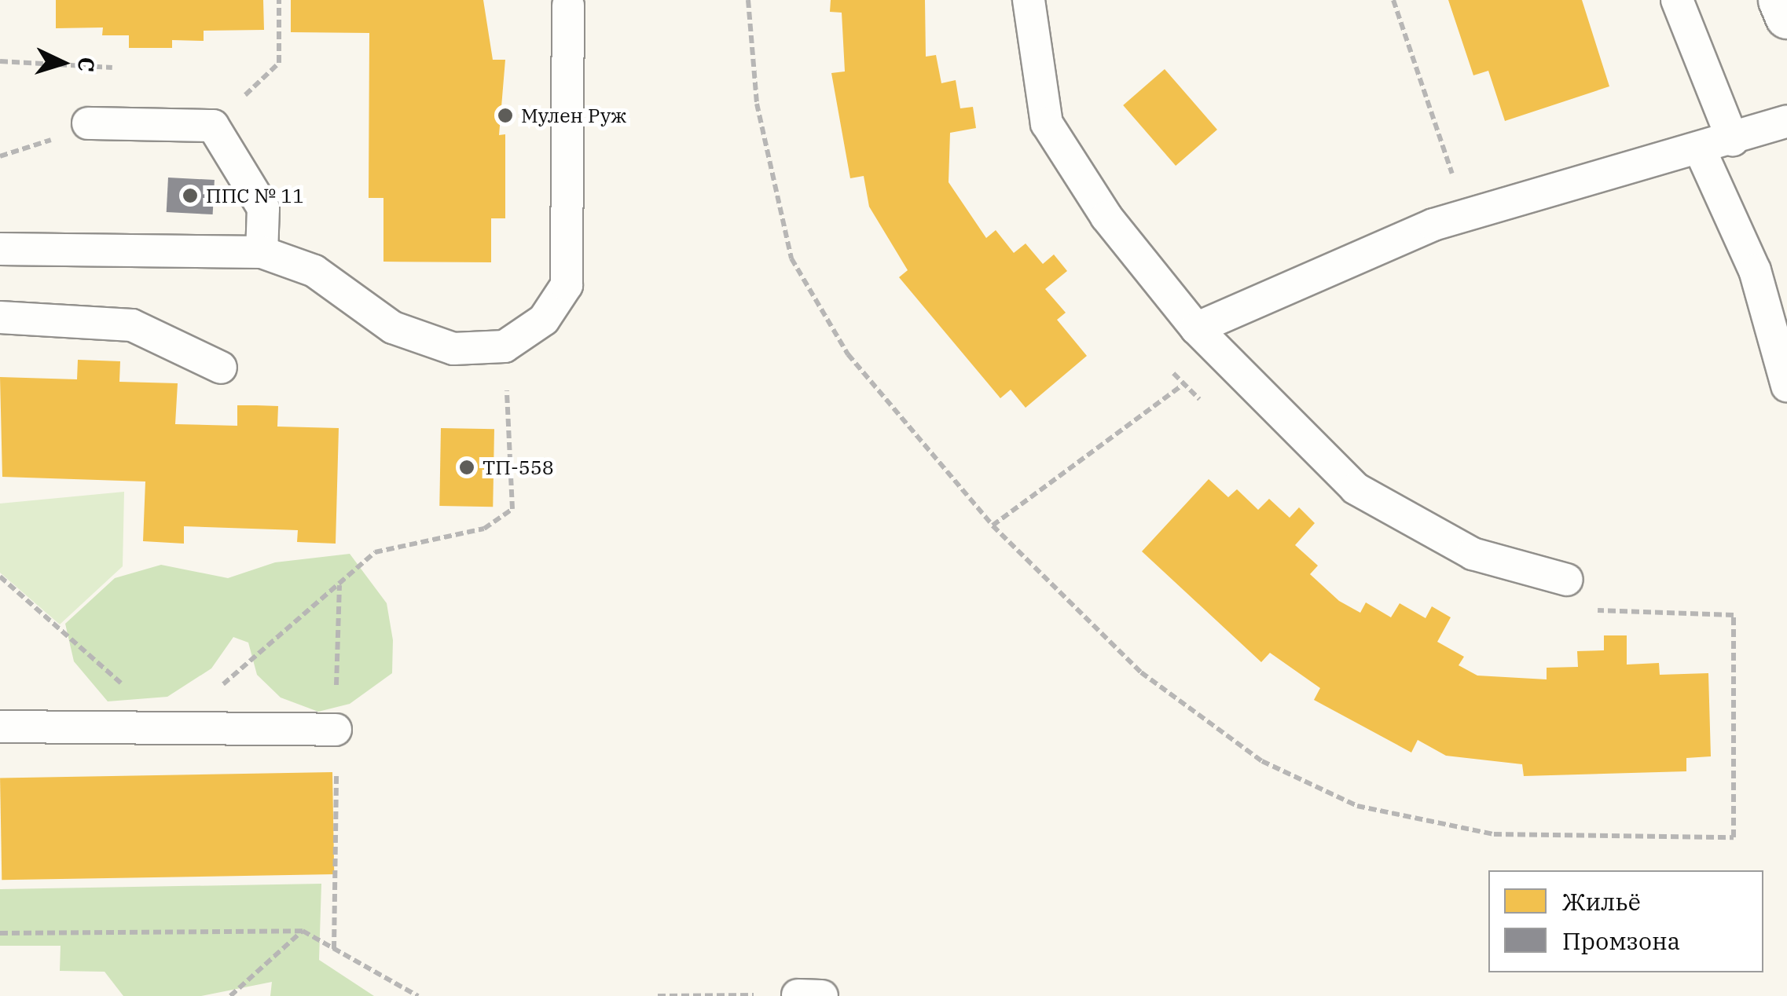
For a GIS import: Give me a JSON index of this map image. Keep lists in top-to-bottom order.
{
  "places": ["Мулен Руж", "ППС № 11", "ТП-558"],
  "legend": ["Жильё", "Промзона"],
  "north": "right"
}
